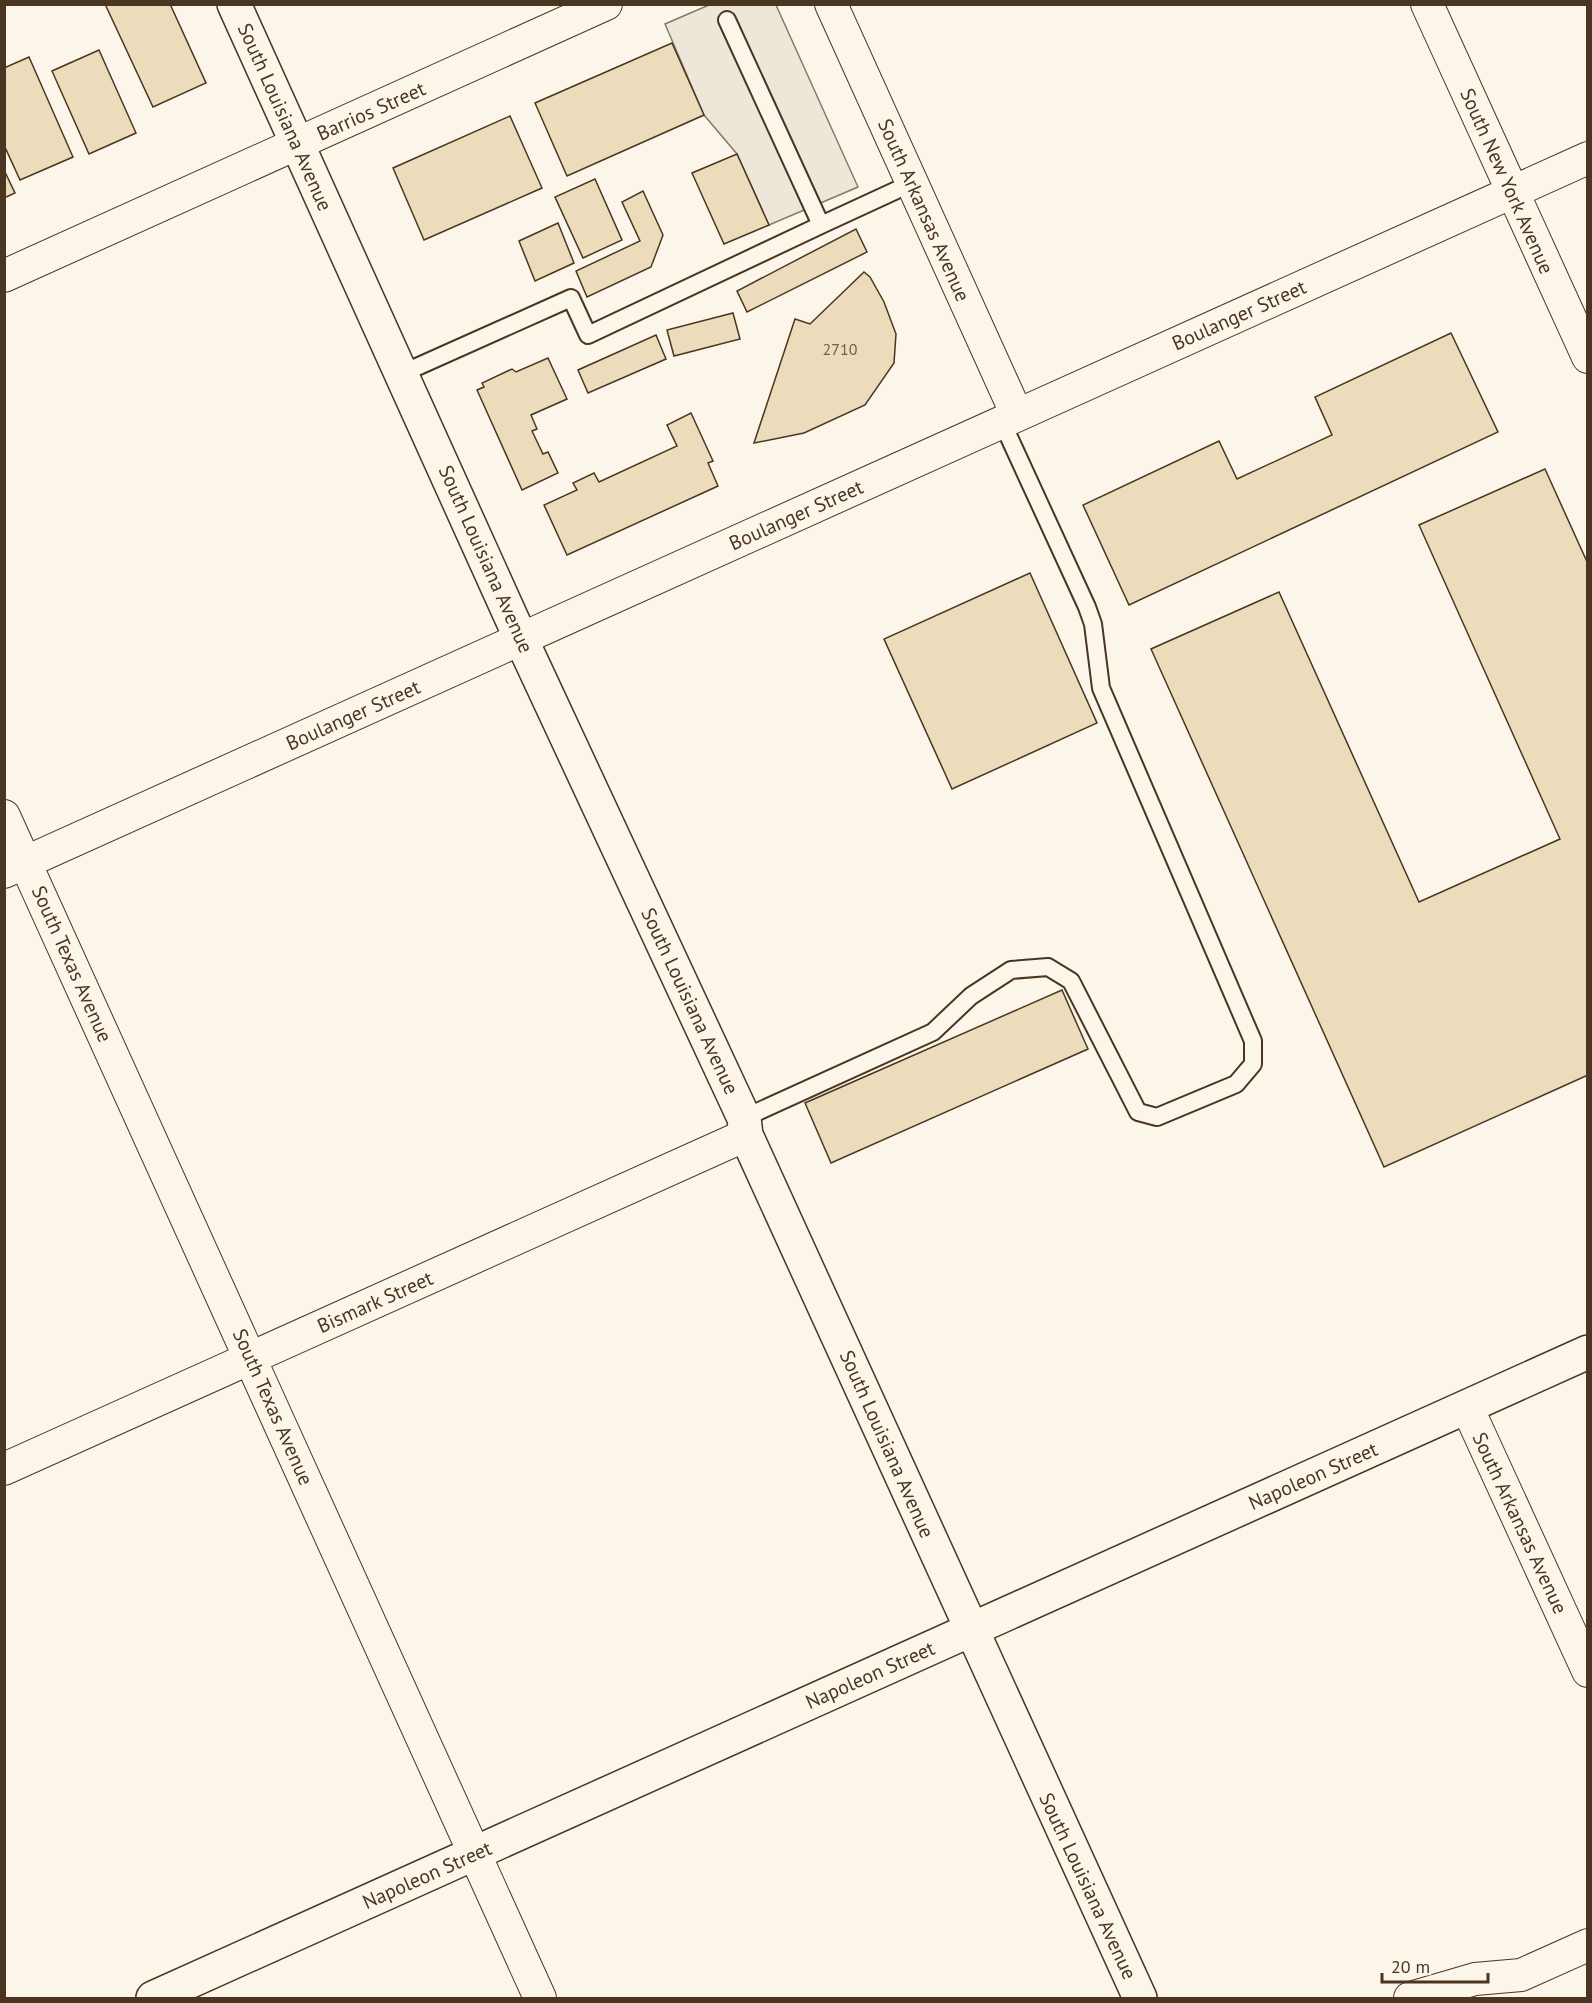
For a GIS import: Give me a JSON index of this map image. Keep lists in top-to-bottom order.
{
  "streets": {
    "street": [
      "Barrios Street",
      "South Louisiana Avenue",
      "South New York Avenue",
      "South Arkansas Avenue",
      "Boulanger Street",
      "South Texas Avenue",
      "Bismark Street",
      "Napoleon Street"
    ]
  },
  "crossings": [
    ["Barrios Street", "South Louisiana Avenue"],
    ["South Louisiana Avenue", "Boulanger Street"],
    ["South Louisiana Avenue", "Bismark Street"],
    ["South Louisiana Avenue", "Napoleon Street"],
    ["South New York Avenue", "Boulanger Street"],
    ["South Arkansas Avenue", "Boulanger Street"],
    ["South Arkansas Avenue", "Napoleon Street"],
    ["Boulanger Street", "South Texas Avenue"],
    ["South Texas Avenue", "Bismark Street"],
    ["South Texas Avenue", "Napoleon Street"]
  ],
  "house_numbers": ["2710"],
  "scale_bar": "20 m"
}
